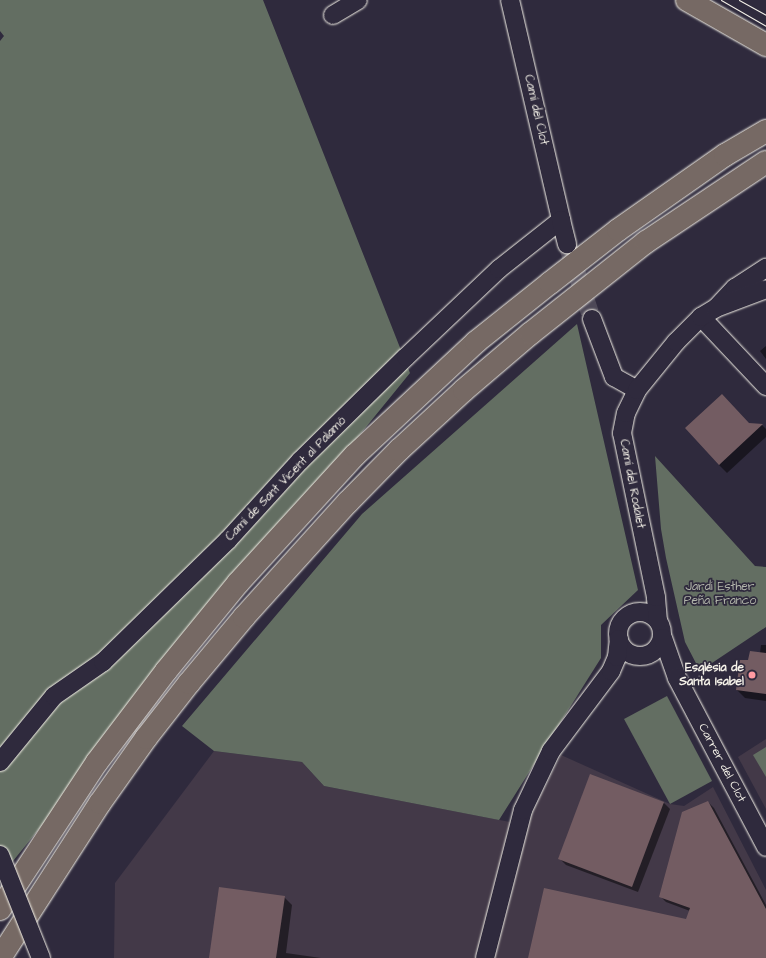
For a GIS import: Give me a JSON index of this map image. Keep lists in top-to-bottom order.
{
  "streets": {
    "street": [
      "Camí del Clot",
      "Camí de Sant Vicent al Palamó",
      "Camí del Rodalet",
      "Carrer del Clot"
    ]
  },
  "crossings": [
    ["Camí del Clot", "Camí de Sant Vicent al Palamó"],
    ["Camí del Rodalet", "Carrer del Clot"]
  ],
  "parks": ["Jardí Esther Peña Franco"],
  "places": ["Església de Santa Isabel"]
}
